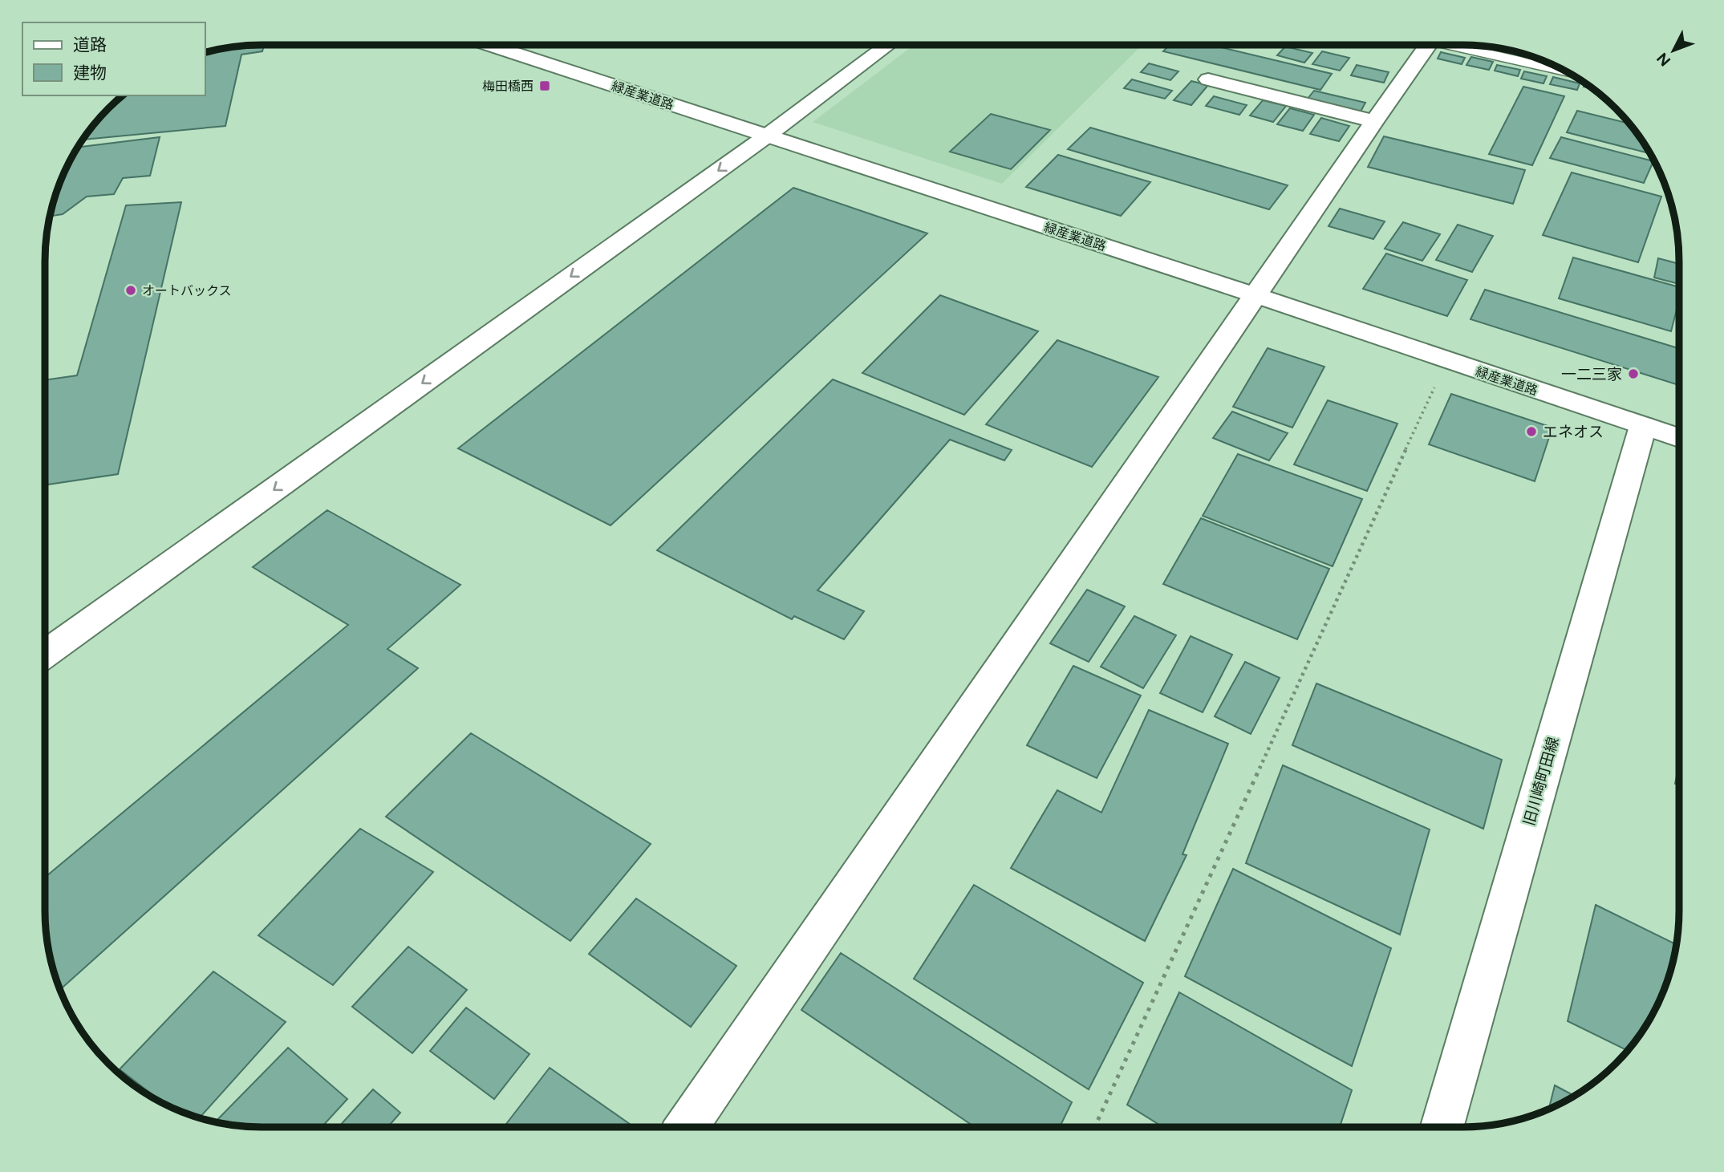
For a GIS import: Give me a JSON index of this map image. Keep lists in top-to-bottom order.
{
  "streets": {
    "street": ["緑産業道路", "旧川崎町田線"]
  },
  "crossings": [
    ["緑産業道路", "旧川崎町田線"]
  ],
  "places": {
    "transit": ["梅田橋西"],
    "other": ["オートバックス", "一二三家", "エネオス"]
  },
  "legend": ["道路", "建物"],
  "north": "bottom left"
}
